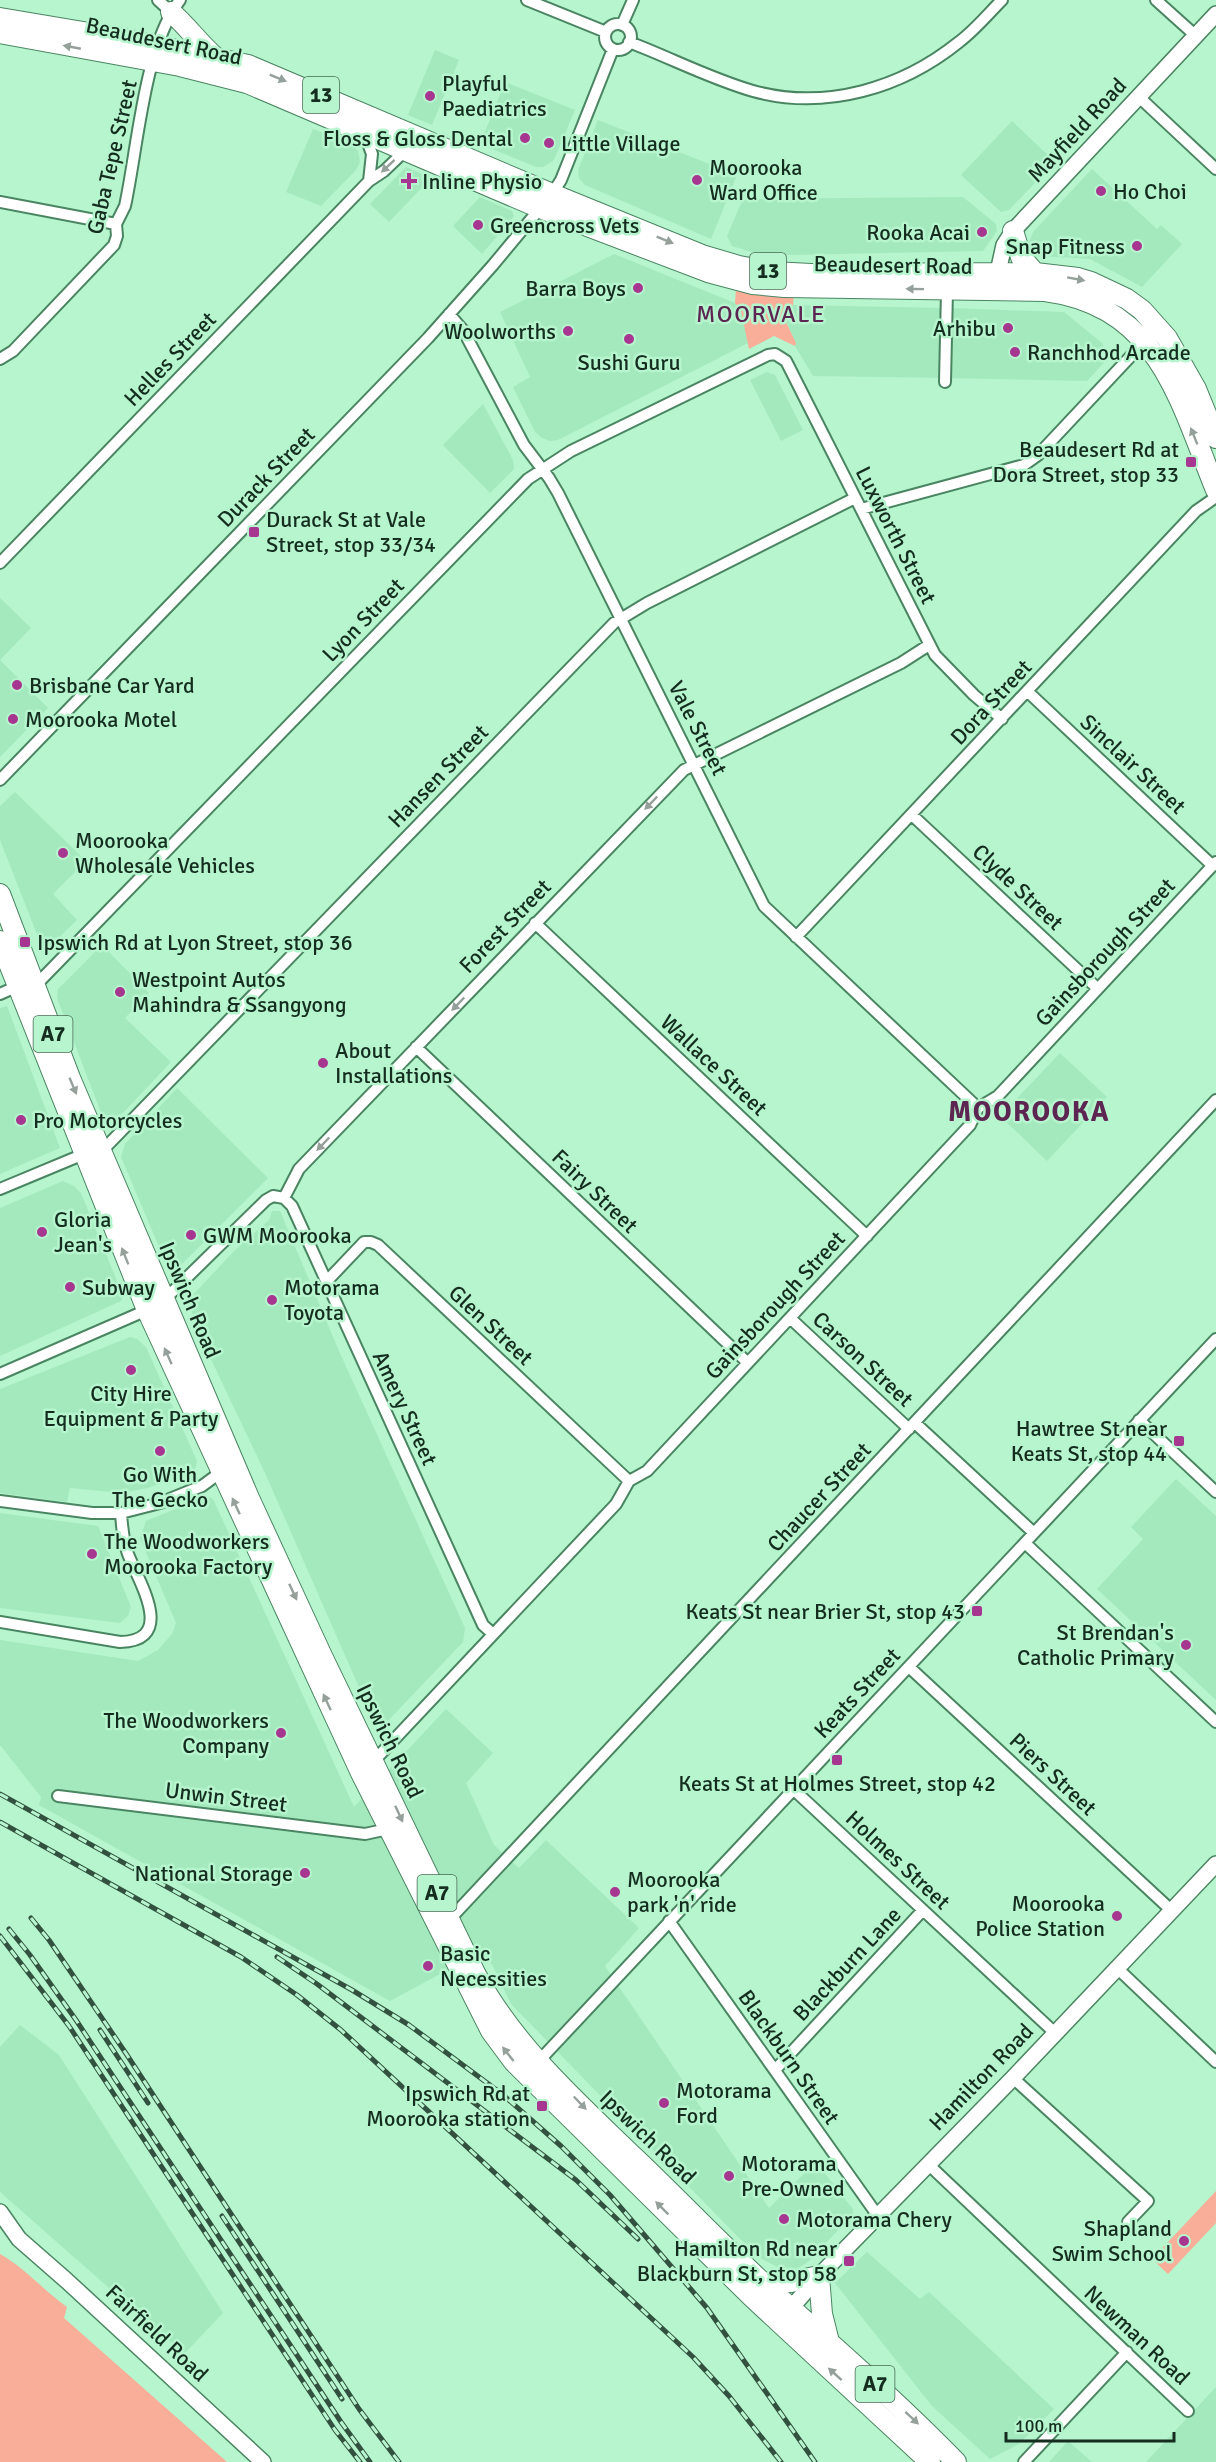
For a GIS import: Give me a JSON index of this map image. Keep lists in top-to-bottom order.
{
  "streets": {
    "highway": [
      "Beaudesert Road",
      "13",
      "A7",
      "Ipswich Road"
    ],
    "street": [
      "Mayfield Road",
      "Gaba Tepe Street",
      "Helles Street",
      "Durack Street",
      "Luxworth Street",
      "Lyon Street",
      "Dora Street",
      "Vale Street",
      "Sinclair Street",
      "Hansen Street",
      "Clyde Street",
      "Forest Street",
      "Gainsborough Street",
      "Wallace Street",
      "Fairy Street",
      "Glen Street",
      "Carson Street",
      "Amery Street",
      "Chaucer Street",
      "Keats Street",
      "Piers Street",
      "Unwin Street",
      "Holmes Street",
      "Blackburn Lane",
      "Blackburn Street",
      "Hamilton Road",
      "Fairfield Road",
      "Newman Road"
    ]
  },
  "crossings": [
    ["Beaudesert Road", "Mayfield Road"],
    ["Beaudesert Road", "Gaba Tepe Street"],
    ["Beaudesert Road", "Helles Street"],
    ["Beaudesert Road", "Durack Street"],
    ["Durack Street", "Vale Street"],
    ["Luxworth Street", "Lyon Street"],
    ["Luxworth Street", "Dora Street"],
    ["Luxworth Street", "Hansen Street"],
    ["Luxworth Street", "Forest Street"],
    ["Lyon Street", "Vale Street"],
    ["Lyon Street", "Ipswich Road"],
    ["Dora Street", "Vale Street"],
    ["Dora Street", "Sinclair Street"],
    ["Dora Street", "Clyde Street"],
    ["Vale Street", "Hansen Street"],
    ["Vale Street", "Forest Street"],
    ["Vale Street", "Gainsborough Street"],
    ["Sinclair Street", "Gainsborough Street"],
    ["Hansen Street", "Ipswich Road"],
    ["Clyde Street", "Gainsborough Street"],
    ["Forest Street", "Wallace Street"],
    ["Forest Street", "Fairy Street"],
    ["Forest Street", "Amery Street"],
    ["Gainsborough Street", "Wallace Street"],
    ["Gainsborough Street", "Fairy Street"],
    ["Gainsborough Street", "Ipswich Road"],
    ["Gainsborough Street", "Glen Street"],
    ["Gainsborough Street", "Carson Street"],
    ["Gainsborough Street", "Amery Street"],
    ["Ipswich Road", "Chaucer Street"],
    ["Ipswich Road", "Keats Street"],
    ["Ipswich Road", "Unwin Street"],
    ["Ipswich Road", "Hamilton Road"],
    ["Glen Street", "Amery Street"],
    ["Carson Street", "Chaucer Street"],
    ["Carson Street", "Keats Street"],
    ["Keats Street", "Piers Street"],
    ["Keats Street", "Holmes Street"],
    ["Keats Street", "Blackburn Street"],
    ["Piers Street", "Hamilton Road"],
    ["Holmes Street", "Blackburn Lane"],
    ["Holmes Street", "Hamilton Road"],
    ["Blackburn Lane", "Blackburn Street"],
    ["Blackburn Street", "Hamilton Road"],
    ["Hamilton Road", "Newman Road"]
  ],
  "one_way": ["Forest Street"],
  "districts": ["MOORVALE", "MOOROOKA"],
  "places": {
    "other": [
      "Playful Paediatrics",
      "Floss & Gloss Dental",
      "Little Village",
      "Moorooka Ward Office",
      "Ho Choi",
      "Greencross Vets",
      "Rooka Acai",
      "Snap Fitness",
      "Barra Boys",
      "Arhibu",
      "Woolworths",
      "Sushi Guru",
      "Ranchhod Arcade",
      "Brisbane Car Yard",
      "Moorooka Motel",
      "Moorooka Wholesale Vehicles",
      "Westpoint Autos Mahindra & Ssangyong",
      "About Installations",
      "Pro Motorcycles",
      "Gloria Jean's",
      "GWM Moorooka",
      "Subway",
      "Motorama Toyota",
      "City Hire Equipment & Party",
      "Go With The Gecko",
      "The Woodworkers Moorooka Factory",
      "St Brendan's Catholic Primary",
      "The Woodworkers Company",
      "National Storage",
      "Moorooka park 'n' ride",
      "Moorooka Police Station",
      "Basic Necessities",
      "Motorama Ford",
      "Motorama Pre-Owned",
      "Motorama Chery",
      "Shapland Swim School"
    ],
    "health": ["Inline Physio"],
    "transit": [
      "Beaudesert Rd at Dora Street, stop 33",
      "Durack St at Vale Street, stop 33/34",
      "Ipswich Rd at Lyon Street, stop 36",
      "Hawtree St near Keats St, stop 44",
      "Keats St near Brier St, stop 43",
      "Keats St at Holmes Street, stop 42",
      "Ipswich Rd at Moorooka station",
      "Hamilton Rd near Blackburn St, stop 58"
    ]
  },
  "scale_bar": "100 m"
}
